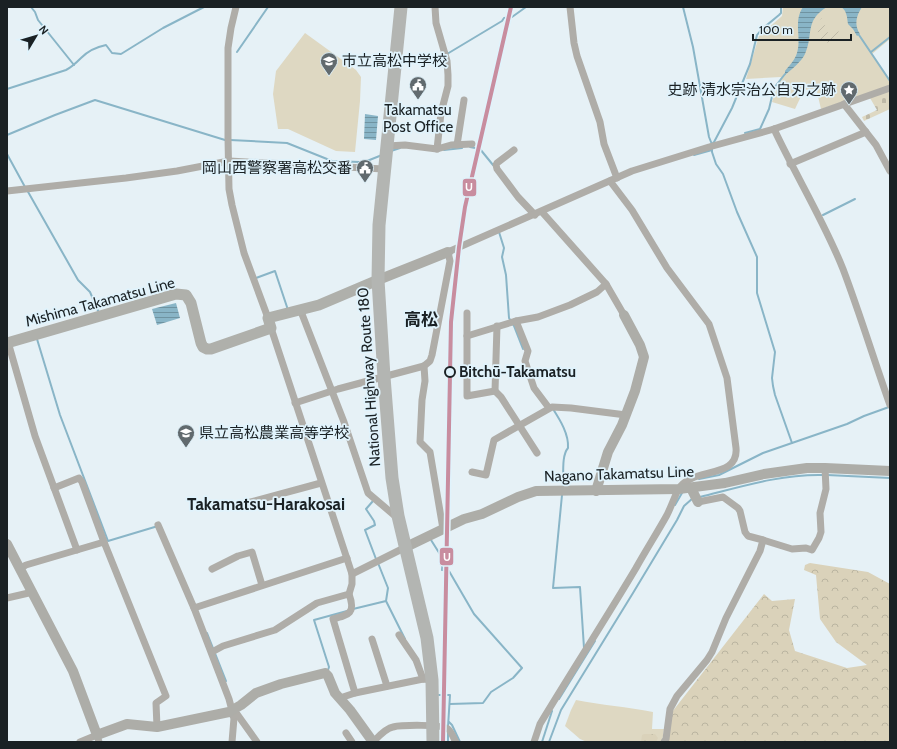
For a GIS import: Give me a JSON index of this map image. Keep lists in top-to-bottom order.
{
  "streets": {
    "highway": ["National Highway Route 180"],
    "main road": ["Mishima Takamatsu Line", "Nagano Takamatsu Line"]
  },
  "crossings": [
    ["Mishima Takamatsu Line", "National Highway Route 180"],
    ["National Highway Route 180", "Nagano Takamatsu Line"]
  ],
  "districts": ["高松", "Takamatsu-Harakosai"],
  "places": {
    "school or university": ["市立高松中学校", "県立高松農業高等学校"],
    "public building": ["Takamatsu Post Office", "岡山西警察署高松交番"],
    "place": ["史跡 清水宗治公自刃之跡"],
    "other": ["Bitchū-Takamatsu"]
  },
  "lines": ["transit line U"],
  "scale_bar": "100 m",
  "north": "top right"
}
